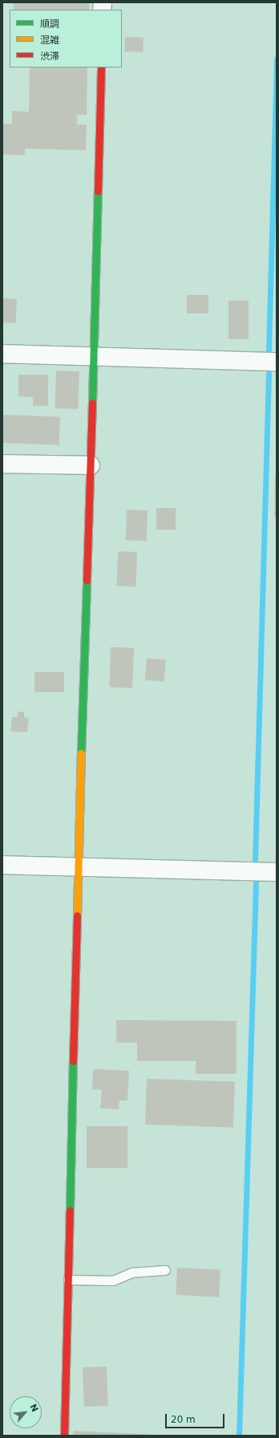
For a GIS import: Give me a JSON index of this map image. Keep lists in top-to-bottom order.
{
  "legend": ["順調", "混雑", "渋滞"],
  "scale_bar": "20 m",
  "north": "top right"
}
